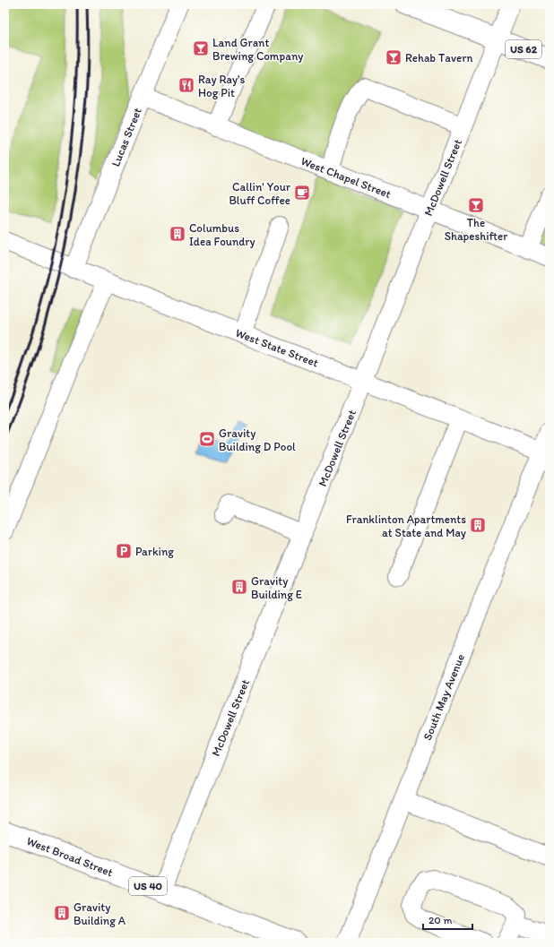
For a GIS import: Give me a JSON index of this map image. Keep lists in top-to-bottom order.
{
  "streets": {
    "main road": ["US 62", "West Broad Street", "US 40"],
    "street": [
      "Lucas Street",
      "West Chapel Street",
      "McDowell Street",
      "West State Street",
      "South May Avenue"
    ]
  },
  "crossings": [
    ["US 62", "McDowell Street"],
    ["Lucas Street", "West Chapel Street"],
    ["Lucas Street", "West State Street"],
    ["West Chapel Street", "McDowell Street"],
    ["McDowell Street", "West State Street"],
    ["McDowell Street", "West Broad Street"],
    ["West State Street", "South May Avenue"]
  ],
  "places": {
    "bar": ["Land Grant Brewing Company", "Rehab Tavern", "The Shapeshifter"],
    "restaurant": ["Ray Ray's Hog Pit"],
    "cafe": ["Callin' Your Bluff Coffee"],
    "building": [
      "Columbus Idea Foundry",
      "Franklinton Apartments at State and May",
      "Gravity Building E",
      "Gravity Building A"
    ],
    "sports": ["Gravity Building D Pool"],
    "parking": ["Parking"]
  },
  "scale_bar": "20 m"
}
